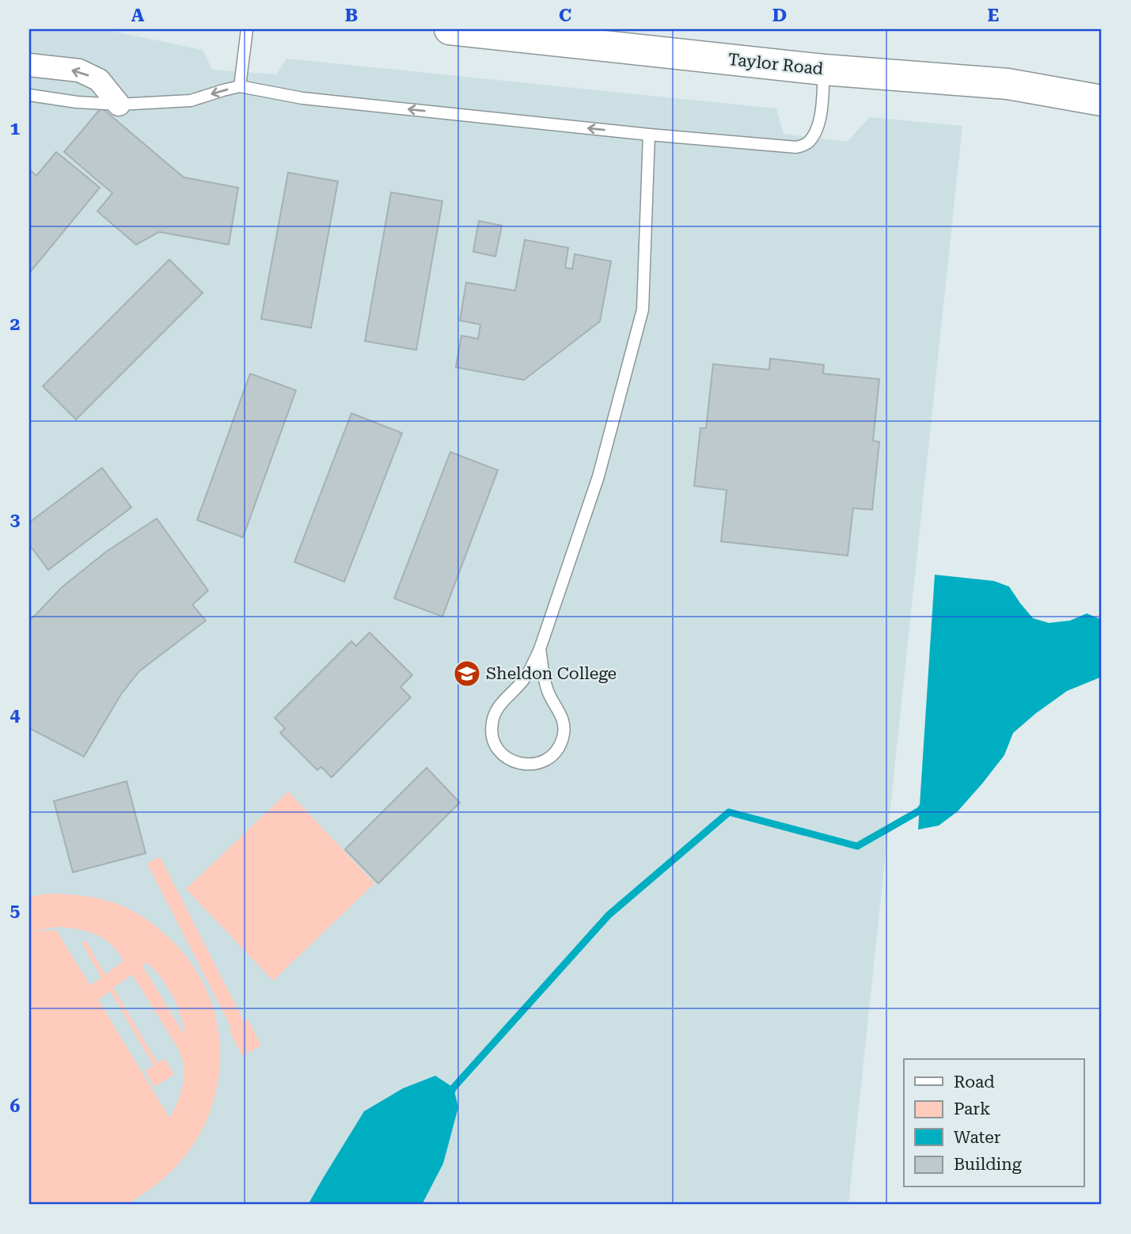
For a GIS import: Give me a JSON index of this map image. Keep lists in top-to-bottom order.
{
  "streets": {
    "street": ["Taylor Road"]
  },
  "places": {
    "school or university": ["Sheldon College"]
  },
  "legend": [
    "Road",
    "Park",
    "Water",
    "Building"
  ],
  "grid": {
    "columns": [
      "A",
      "B",
      "C",
      "D",
      "E"
    ],
    "rows": [
      "1",
      "2",
      "3",
      "4",
      "5",
      "6"
    ]
  }
}
